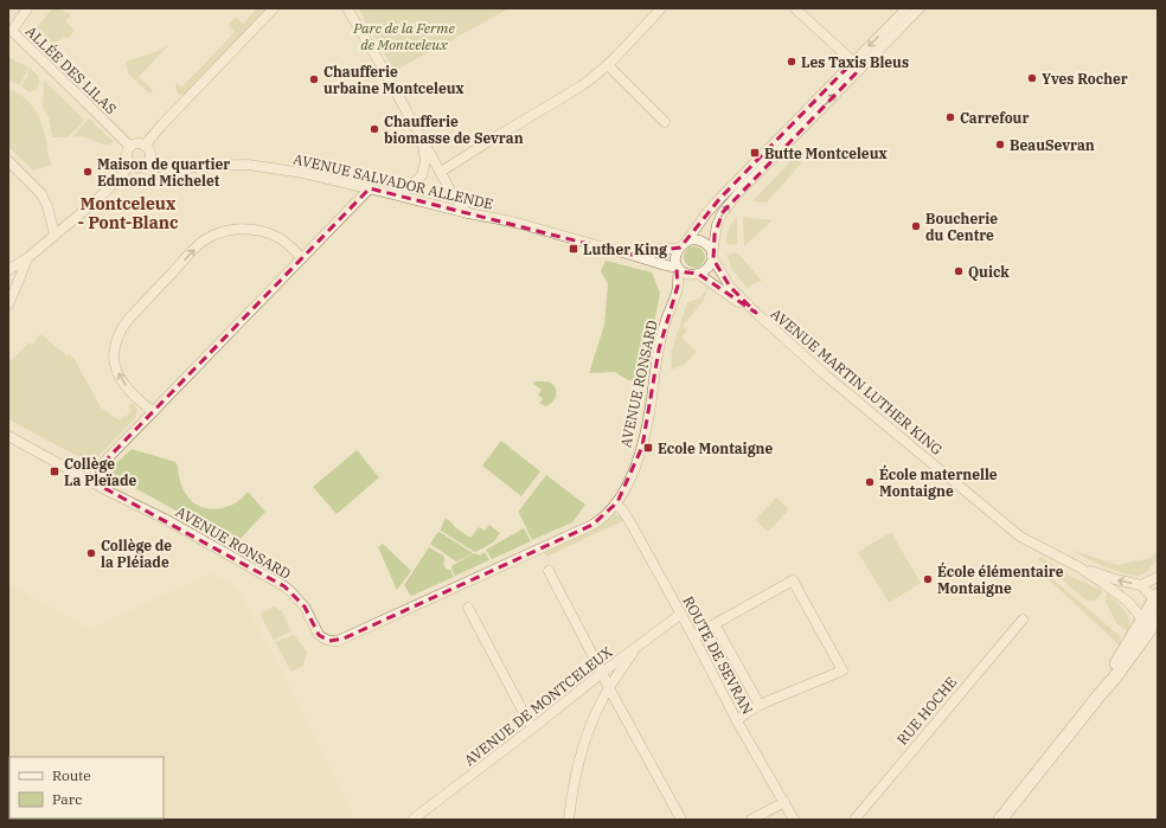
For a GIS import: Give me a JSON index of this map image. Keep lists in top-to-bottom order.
{
  "streets": {
    "street": [
      "ALLÉE DES LILAS",
      "AVENUE SALVADOR ALLENDE",
      "AVENUE MARTIN LUTHER KING",
      "AVENUE RONSARD",
      "ROUTE DE SEVRAN",
      "AVENUE DE MONTCELEUX",
      "RUE HOCHE"
    ]
  },
  "crossings": [
    ["ALLÉE DES LILAS", "AVENUE SALVADOR ALLENDE"],
    ["AVENUE SALVADOR ALLENDE", "AVENUE MARTIN LUTHER KING"],
    ["AVENUE SALVADOR ALLENDE", "AVENUE RONSARD"],
    ["AVENUE MARTIN LUTHER KING", "AVENUE RONSARD"],
    ["AVENUE RONSARD", "ROUTE DE SEVRAN"],
    ["ROUTE DE SEVRAN", "AVENUE DE MONTCELEUX"]
  ],
  "districts": ["Montceleux - Pont-Blanc"],
  "parks": ["Parc de la Ferme de Montceleux"],
  "places": {
    "other": [
      "Les Taxis Bleus",
      "Yves Rocher",
      "Chaufferie urbaine Montceleux",
      "Carrefour",
      "Chaufferie biomasse de Sevran",
      "BeauSevran",
      "Maison de quartier Edmond Michelet",
      "Boucherie du Centre",
      "Quick",
      "École maternelle Montaigne",
      "Collège de la Pléiade",
      "École élémentaire Montaigne"
    ],
    "transit": [
      "Butte Montceleux",
      "Luther King",
      "Ecole Montaigne",
      "Collège La Pleïade"
    ]
  },
  "legend": ["Route", "Parc"]
}
